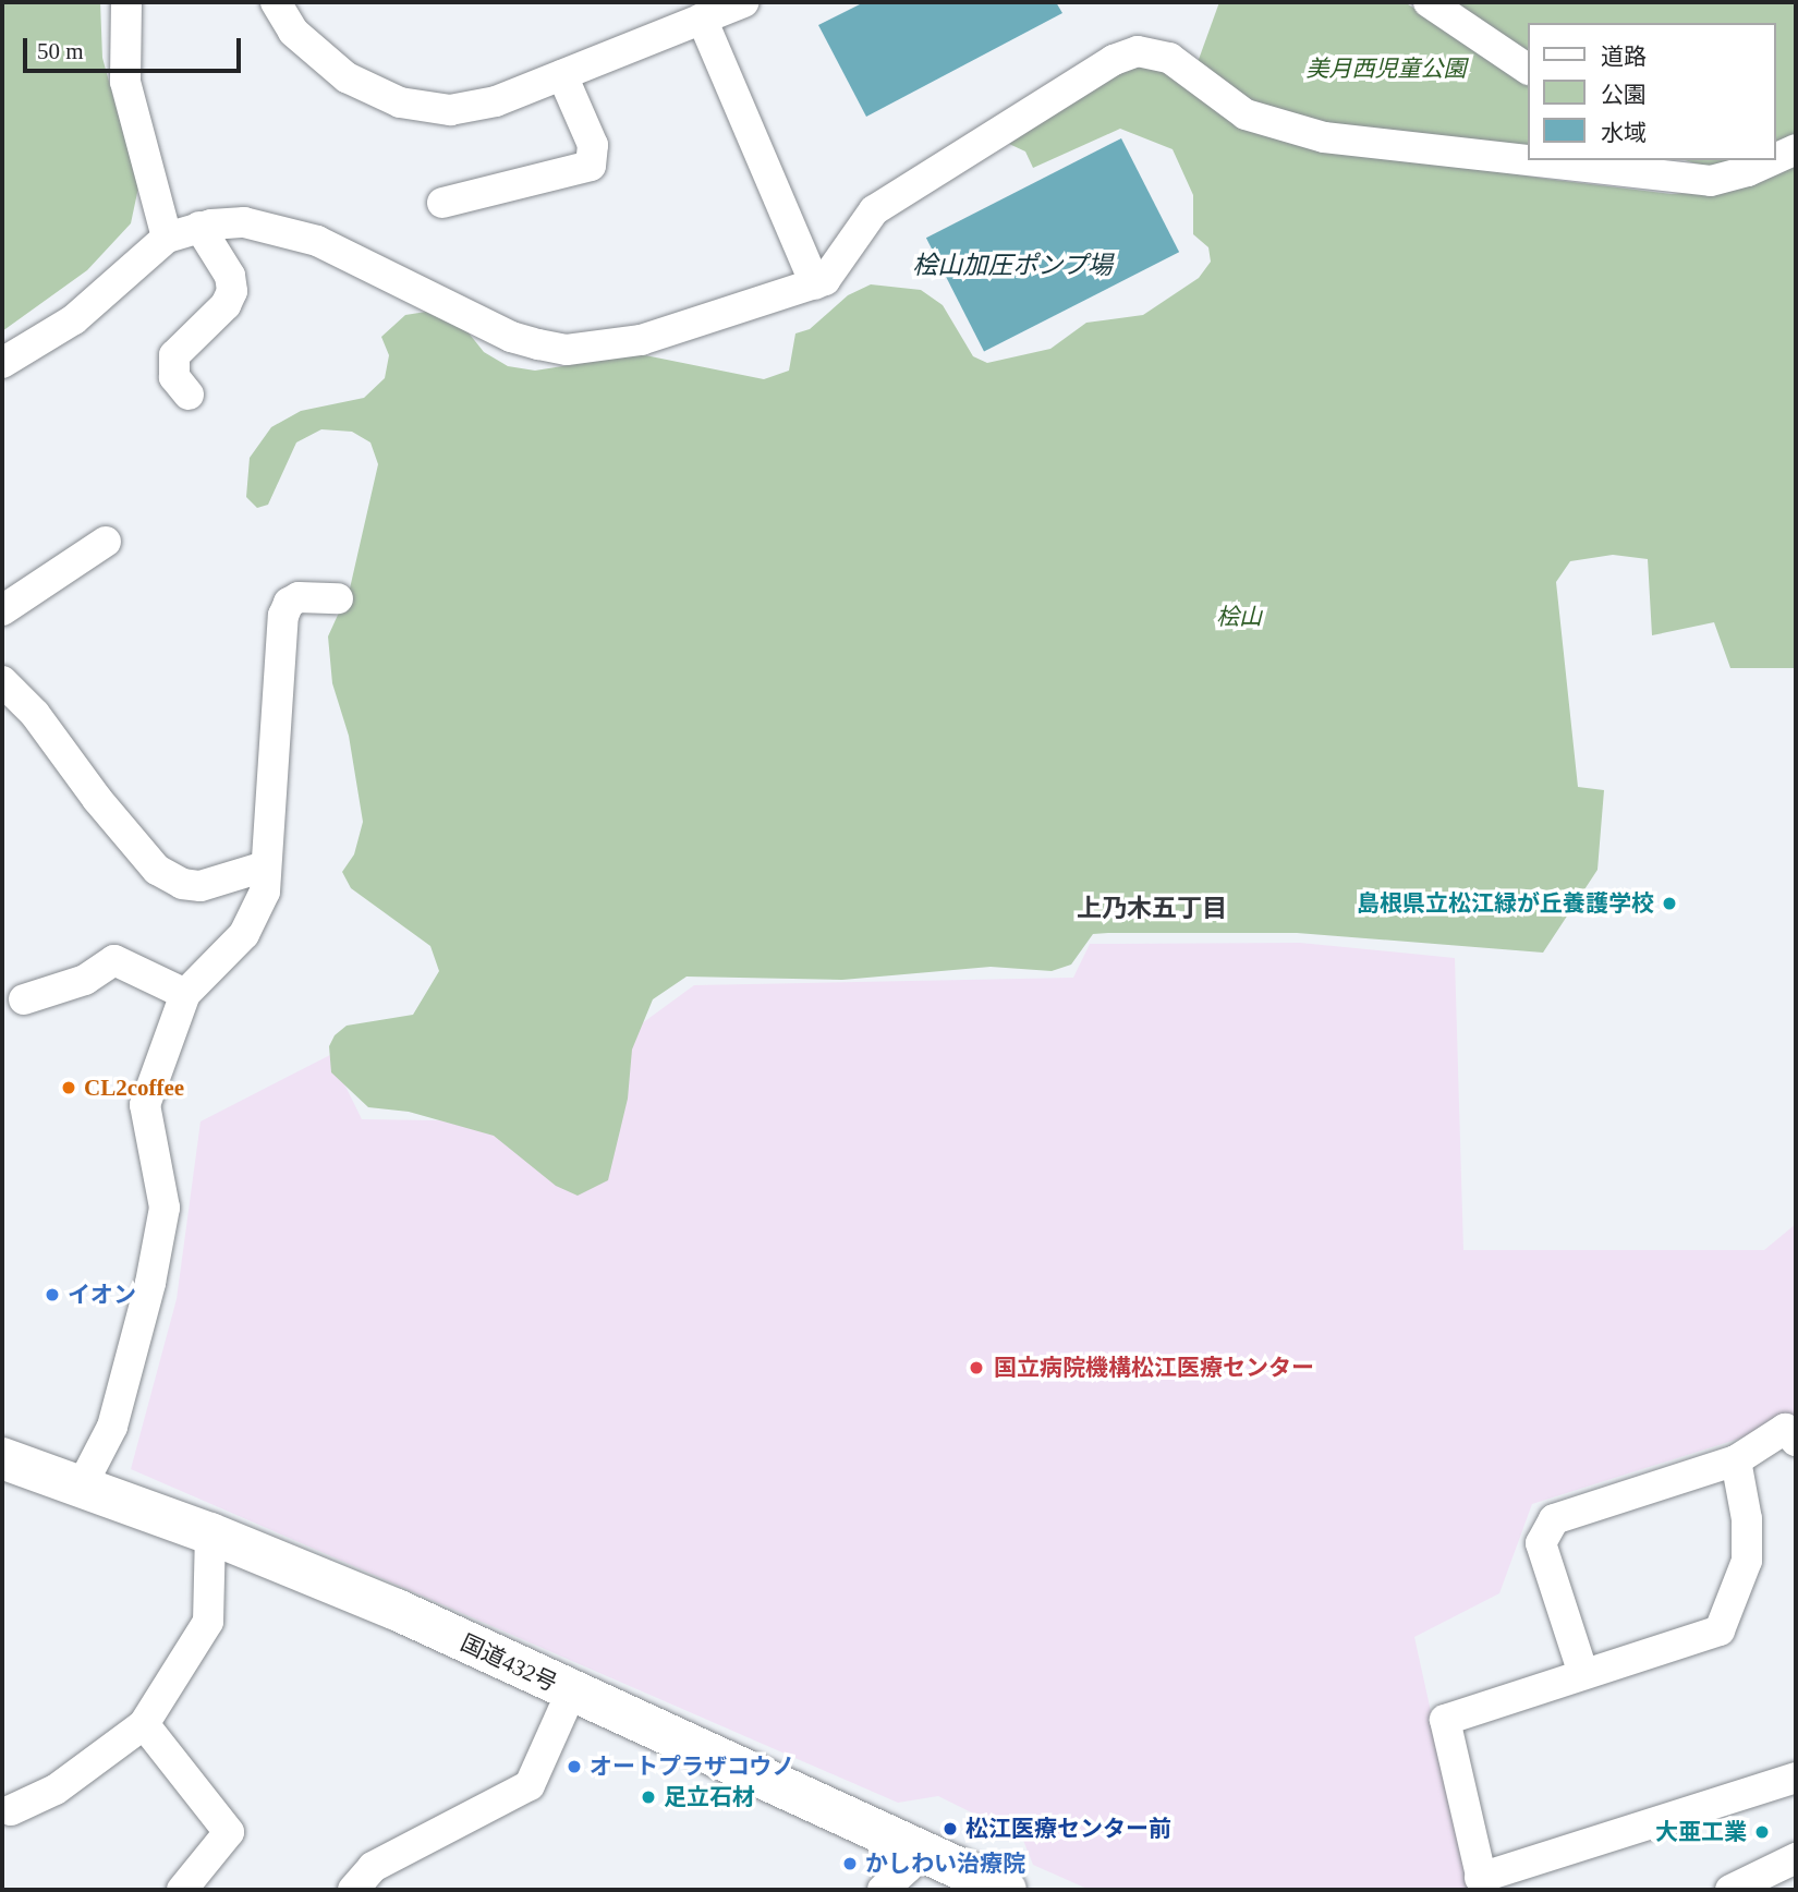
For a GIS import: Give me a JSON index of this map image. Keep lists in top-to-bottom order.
{
  "streets": {
    "highway": ["国道432号"]
  },
  "districts": ["上乃木五丁目"],
  "water": ["桧山加圧ポンプ場"],
  "parks": ["美月西児童公園", "桧山"],
  "places": [
    "島根県立松江緑が丘養護学校",
    "CL2coffee",
    "イオン",
    "国立病院機構松江医療センター",
    "オートプラザコウノ",
    "足立石材",
    "松江医療センター前",
    "大亜工業",
    "かしわい治療院"
  ],
  "legend": ["道路", "公園", "水域"],
  "scale_bar": "50 m"
}
